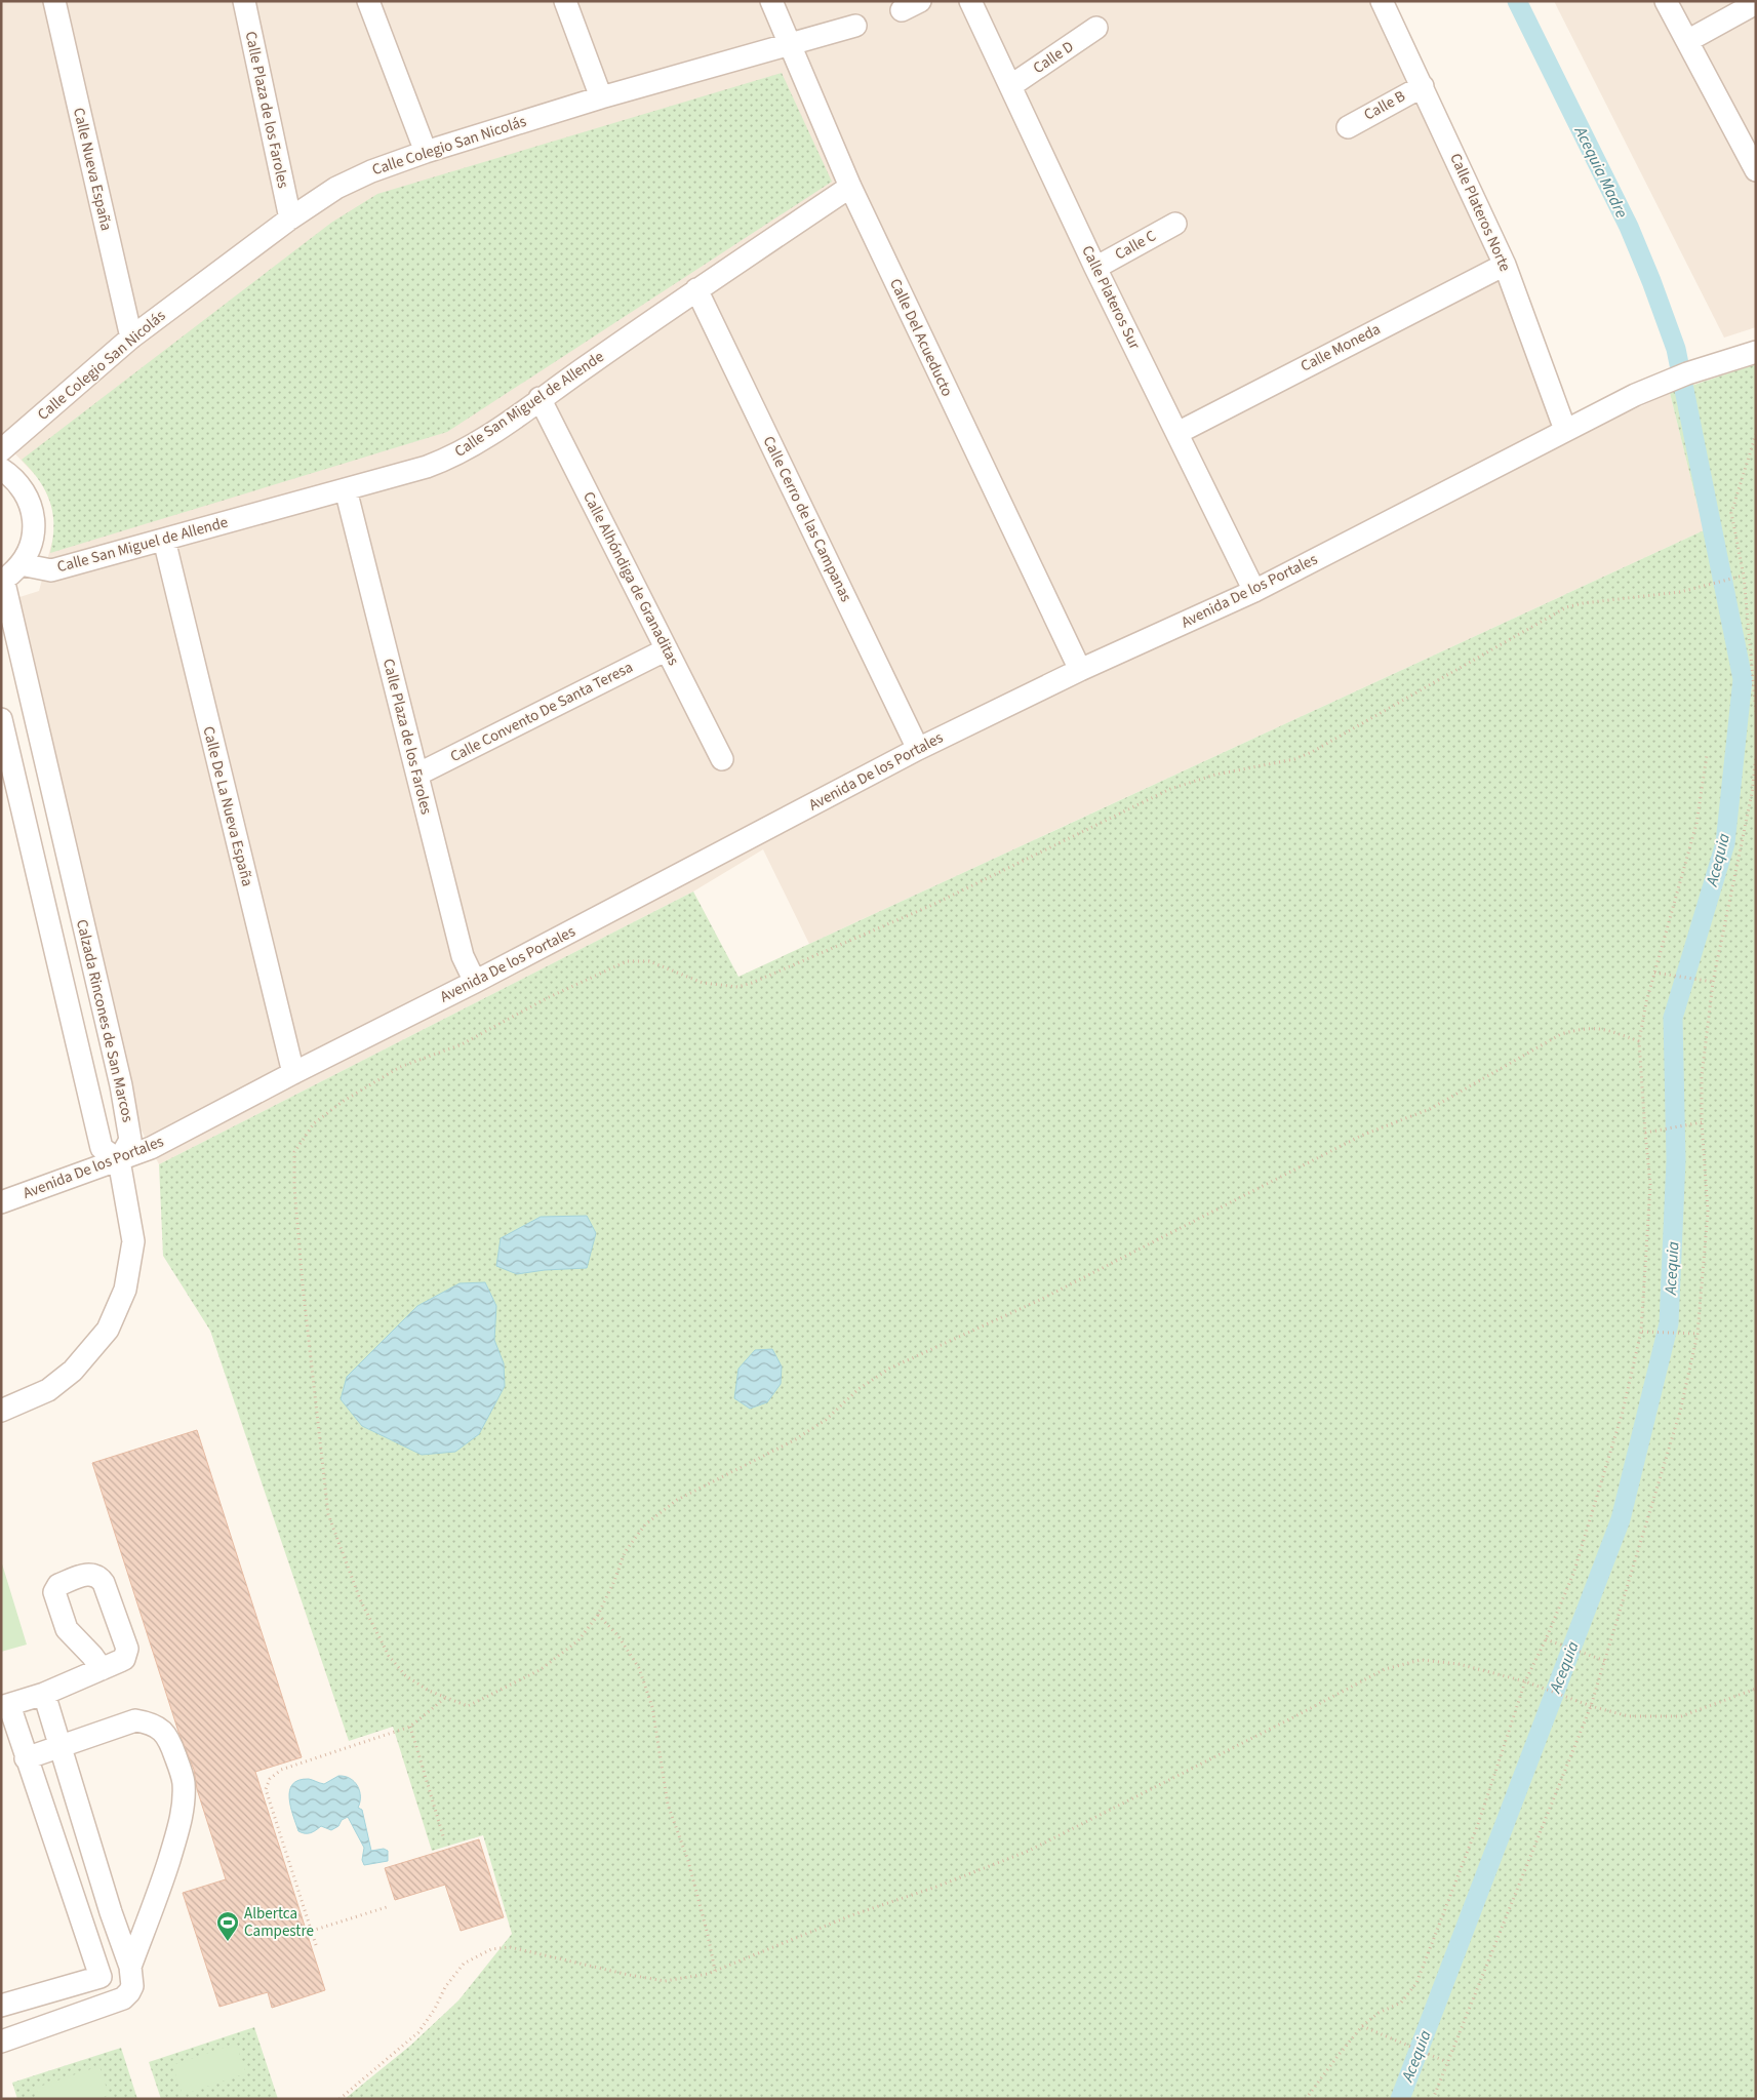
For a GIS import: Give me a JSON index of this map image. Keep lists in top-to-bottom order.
{
  "streets": {
    "street": [
      "Calle D",
      "Calle B",
      "Calle Plaza de los Faroles",
      "Calle Colegio San Nicolás",
      "Calle Nueva España",
      "Calle Plateros Norte",
      "Calle C",
      "Calle Plateros Sur",
      "Calle Del Acueducto",
      "Calle Moneda",
      "Calle San Miguel de Allende",
      "Calle Cerro de las Campanas",
      "Calle Alhóndiga de Granaditas",
      "Avenida De los Portales",
      "Calle Convento De Santa Teresa",
      "Calle De La Nueva España",
      "Calzada Rincones de San Marcos"
    ]
  },
  "crossings": [
    ["Calle D", "Calle Plateros Sur"],
    ["Calle B", "Calle Plateros Norte"],
    ["Calle Plaza de los Faroles", "Calle Colegio San Nicolás"],
    ["Calle Plaza de los Faroles", "Calle San Miguel de Allende"],
    ["Calle Plaza de los Faroles", "Avenida De los Portales"],
    ["Calle Plaza de los Faroles", "Calle Convento De Santa Teresa"],
    ["Calle Colegio San Nicolás", "Calle Nueva España"],
    ["Calle Colegio San Nicolás", "Calle Del Acueducto"],
    ["Calle Plateros Norte", "Calle Moneda"],
    ["Calle Plateros Norte", "Avenida De los Portales"],
    ["Calle C", "Calle Plateros Sur"],
    ["Calle Plateros Sur", "Calle Moneda"],
    ["Calle Plateros Sur", "Avenida De los Portales"],
    ["Calle Del Acueducto", "Calle San Miguel de Allende"],
    ["Calle Del Acueducto", "Avenida De los Portales"],
    ["Calle San Miguel de Allende", "Calle Cerro de las Campanas"],
    ["Calle San Miguel de Allende", "Calle Alhóndiga de Granaditas"],
    ["Calle San Miguel de Allende", "Calle De La Nueva España"],
    ["Calle Cerro de las Campanas", "Avenida De los Portales"],
    ["Calle Alhóndiga de Granaditas", "Calle Convento De Santa Teresa"],
    ["Avenida De los Portales", "Calle De La Nueva España"],
    ["Avenida De los Portales", "Calzada Rincones de San Marcos"]
  ],
  "water": ["Acequia Madre", "Acequia"],
  "places": {
    "sports": ["Albertca Campestre"]
  }
}
